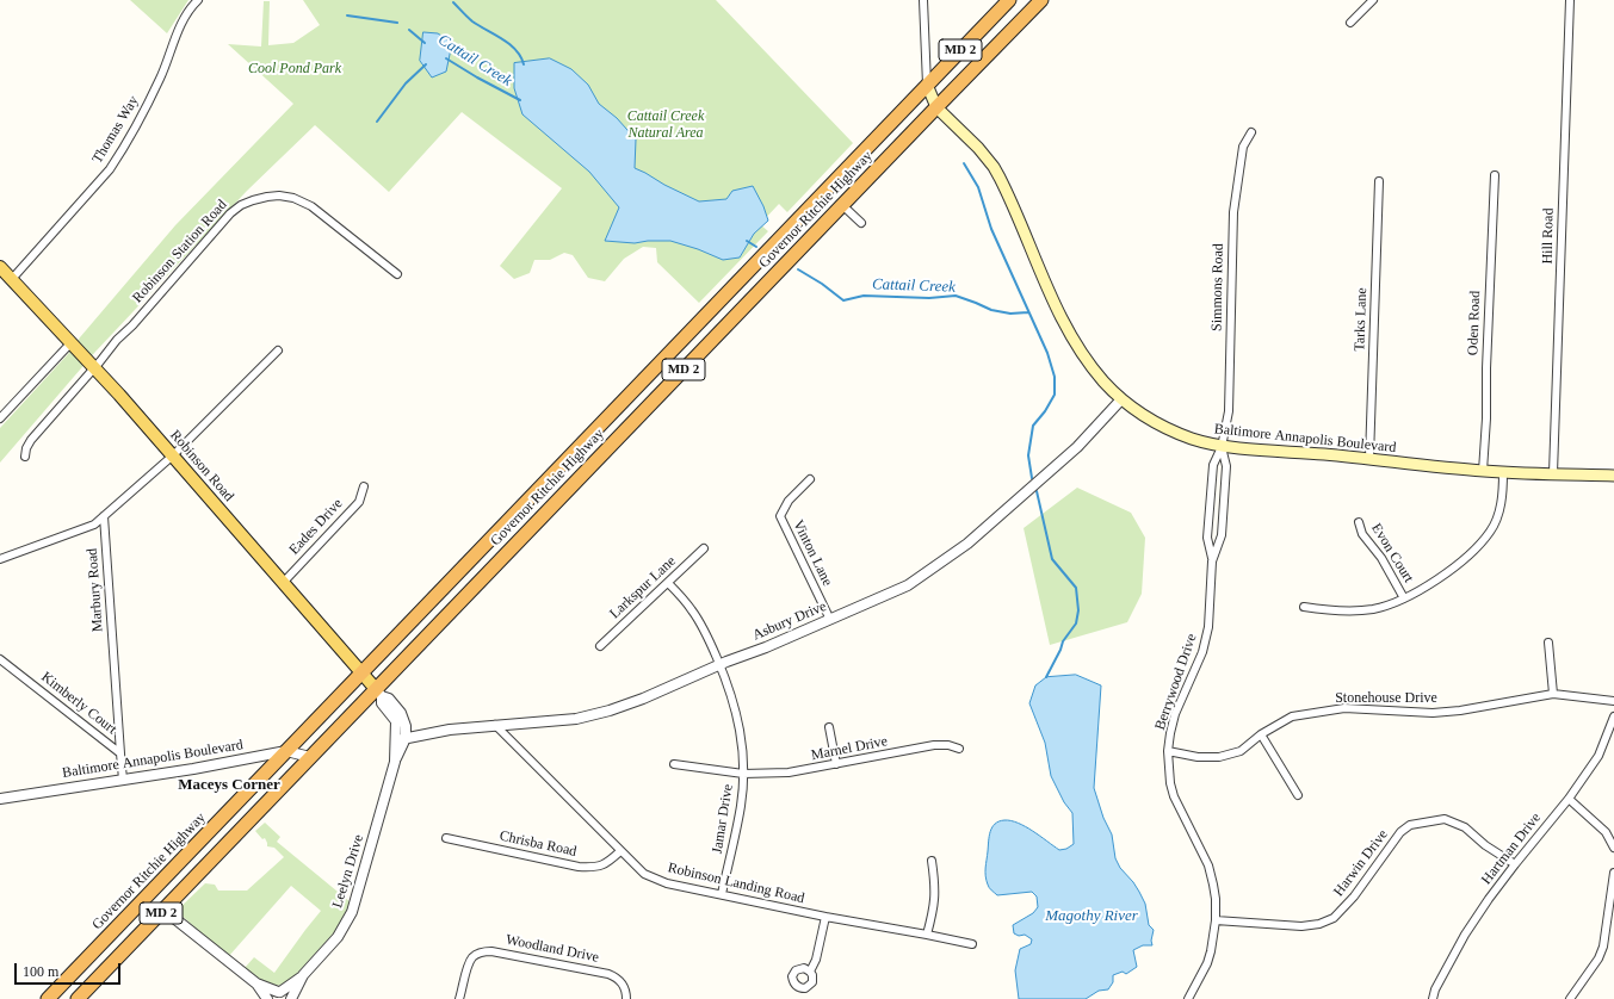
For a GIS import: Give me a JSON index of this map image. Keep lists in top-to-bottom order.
{
  "streets": {
    "highway": ["MD 2", "Governor Ritchie Highway"],
    "main road": ["Baltimore Annapolis Boulevard", "Robinson Road"],
    "street": [
      "Thomas Way",
      "Hill Road",
      "Robinson Station Road",
      "Simmons Road",
      "Tarks Lane",
      "Oden Road",
      "Eades Drive",
      "Vinton Lane",
      "Evon Court",
      "Larkspur Lane",
      "Marbury Road",
      "Asbury Drive",
      "Berrywood Drive",
      "Stonehouse Drive",
      "Kimberly Court",
      "Marnel Drive",
      "Jamar Drive",
      "Chrisba Road",
      "Hartman Drive",
      "Harwin Drive",
      "Leelyn Drive",
      "Robinson Landing Road",
      "Woodland Drive"
    ]
  },
  "crossings": [
    ["MD 2", "Governor Ritchie Highway"],
    ["MD 2", "Baltimore Annapolis Boulevard"],
    ["Thomas Way", "Robinson Road"],
    ["Governor Ritchie Highway", "Baltimore Annapolis Boulevard"],
    ["Governor Ritchie Highway", "Robinson Road"],
    ["Governor Ritchie Highway", "Leelyn Drive"],
    ["Hill Road", "Baltimore Annapolis Boulevard"],
    ["Robinson Station Road", "Robinson Road"],
    ["Simmons Road", "Baltimore Annapolis Boulevard"],
    ["Simmons Road", "Berrywood Drive"],
    ["Tarks Lane", "Baltimore Annapolis Boulevard"],
    ["Oden Road", "Baltimore Annapolis Boulevard"],
    ["Baltimore Annapolis Boulevard", "Asbury Drive"],
    ["Baltimore Annapolis Boulevard", "Berrywood Drive"],
    ["Baltimore Annapolis Boulevard", "Kimberly Court"],
    ["Robinson Road", "Eades Drive"],
    ["Robinson Road", "Leelyn Drive"],
    ["Vinton Lane", "Asbury Drive"],
    ["Larkspur Lane", "Jamar Drive"],
    ["Marbury Road", "Kimberly Court"],
    ["Asbury Drive", "Jamar Drive"],
    ["Asbury Drive", "Leelyn Drive"],
    ["Asbury Drive", "Robinson Landing Road"],
    ["Berrywood Drive", "Stonehouse Drive"],
    ["Berrywood Drive", "Harwin Drive"],
    ["Marnel Drive", "Jamar Drive"],
    ["Jamar Drive", "Robinson Landing Road"],
    ["Chrisba Road", "Robinson Landing Road"],
    ["Hartman Drive", "Harwin Drive"]
  ],
  "districts": ["Maceys Corner"],
  "water": ["Cattail Creek", "Magothy River"],
  "parks": ["Cool Pond Park", "Cattail Creek Natural Area"],
  "scale_bar": "100 m"
}
